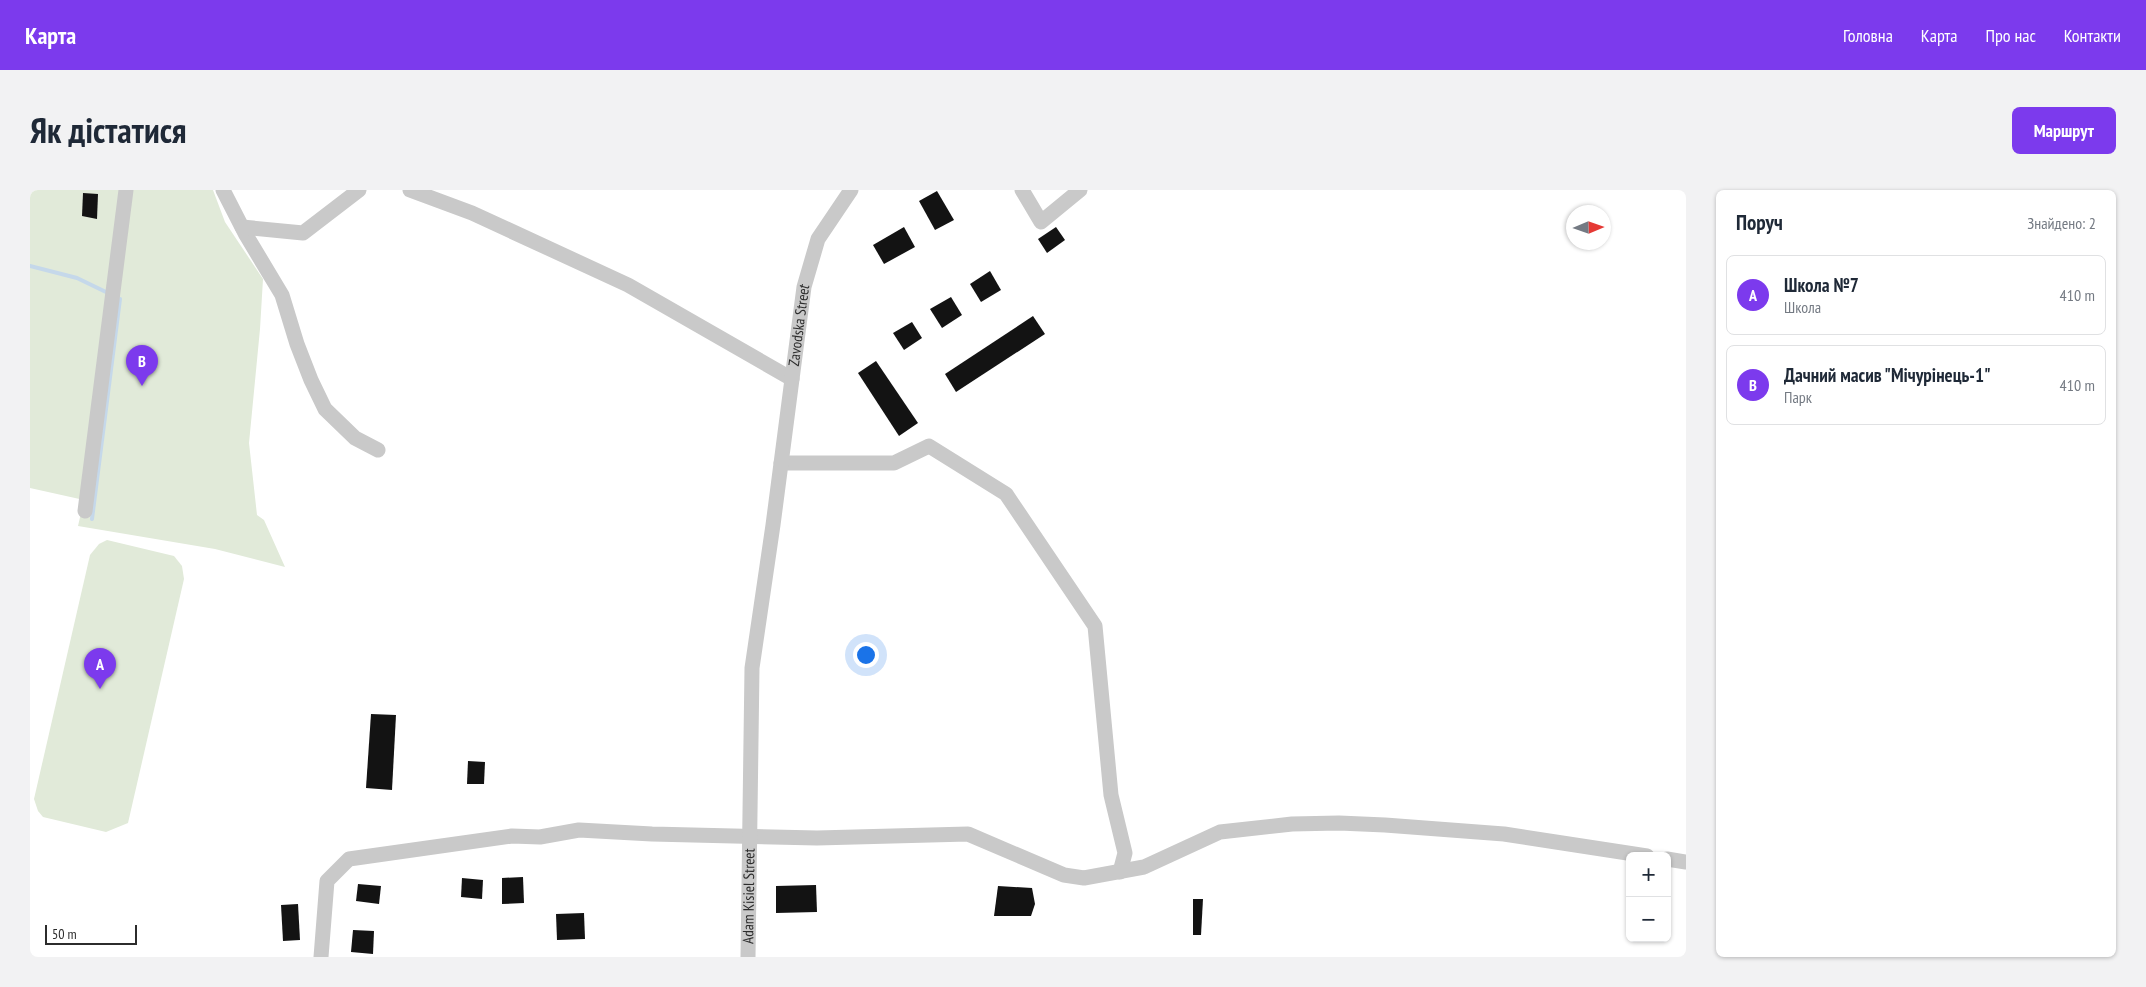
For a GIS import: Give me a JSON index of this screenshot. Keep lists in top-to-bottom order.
{
  "streets": {
    "street": ["Zavodska Street", "Adam Kisiel Street"]
  },
  "crossings": [
    ["Zavodska Street", "Adam Kisiel Street"]
  ],
  "scale_bar": "50 m",
  "north": "right",
  "page": {
    "header": "Карта",
    "nav": [
      "Головна",
      "Карта",
      "Про нас",
      "Контакти"
    ],
    "title": "Як дістатися",
    "buttons": "Маршрут",
    "heading": ["Поруч", "Знайдено: 2"],
    "list": [
      {
        "mark": "A",
        "name": "Школа №7",
        "note": "Школа",
        "value": "410 m"
      },
      {
        "mark": "B",
        "name": "Дачний масив \"Мічурінець-1\"",
        "note": "Парк",
        "value": "410 m"
      }
    ],
    "pins": ["B", "A"],
    "map_buttons": ["+", "−"],
    "scale": "50 m"
  }
}
